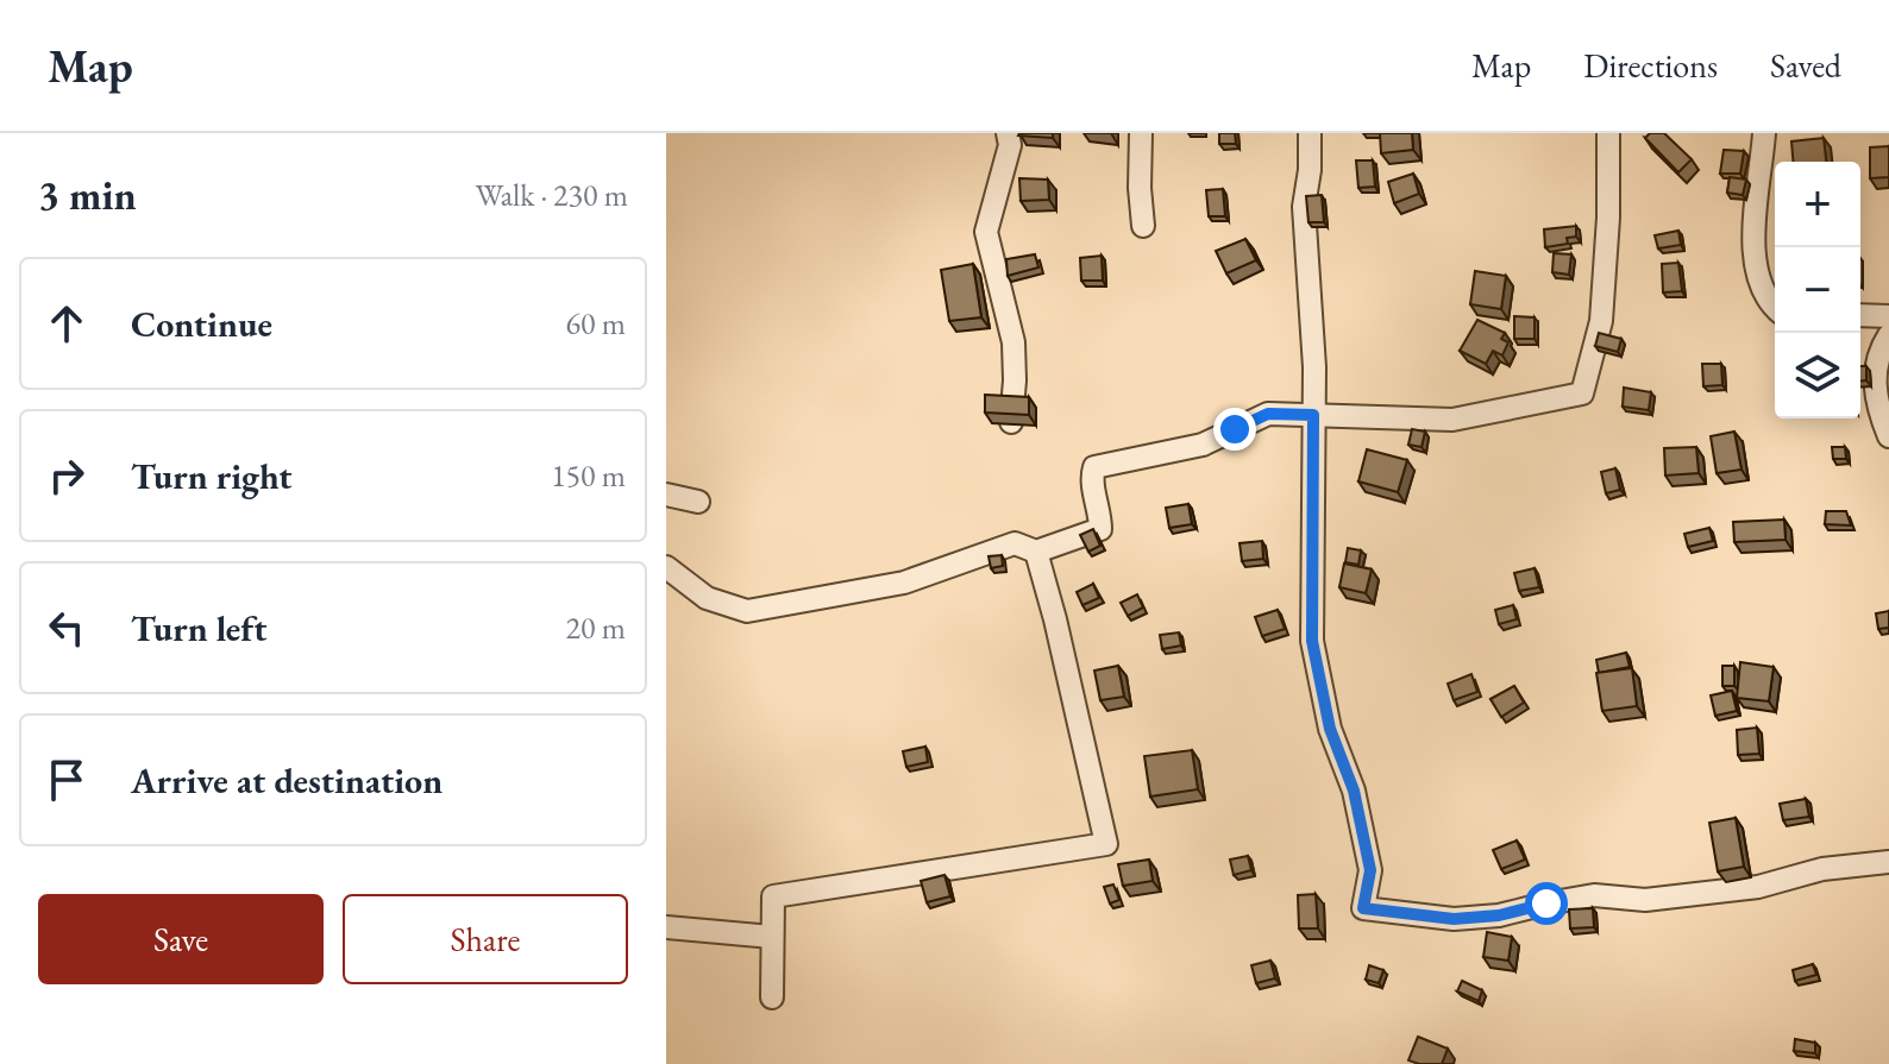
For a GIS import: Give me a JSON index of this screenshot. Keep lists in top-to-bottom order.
{
  "page": {
    "header": "Map",
    "nav": ["Map", "Directions", "Saved"],
    "heading": ["3 min", "Walk · 230 m"],
    "map_buttons": ["+", "−"],
    "list": [
      ["Continue", "60 m"],
      ["Turn right", "150 m"],
      ["Turn left", "20 m"],
      "Arrive at destination"
    ],
    "buttons": ["Save", "Share"]
  }
}
